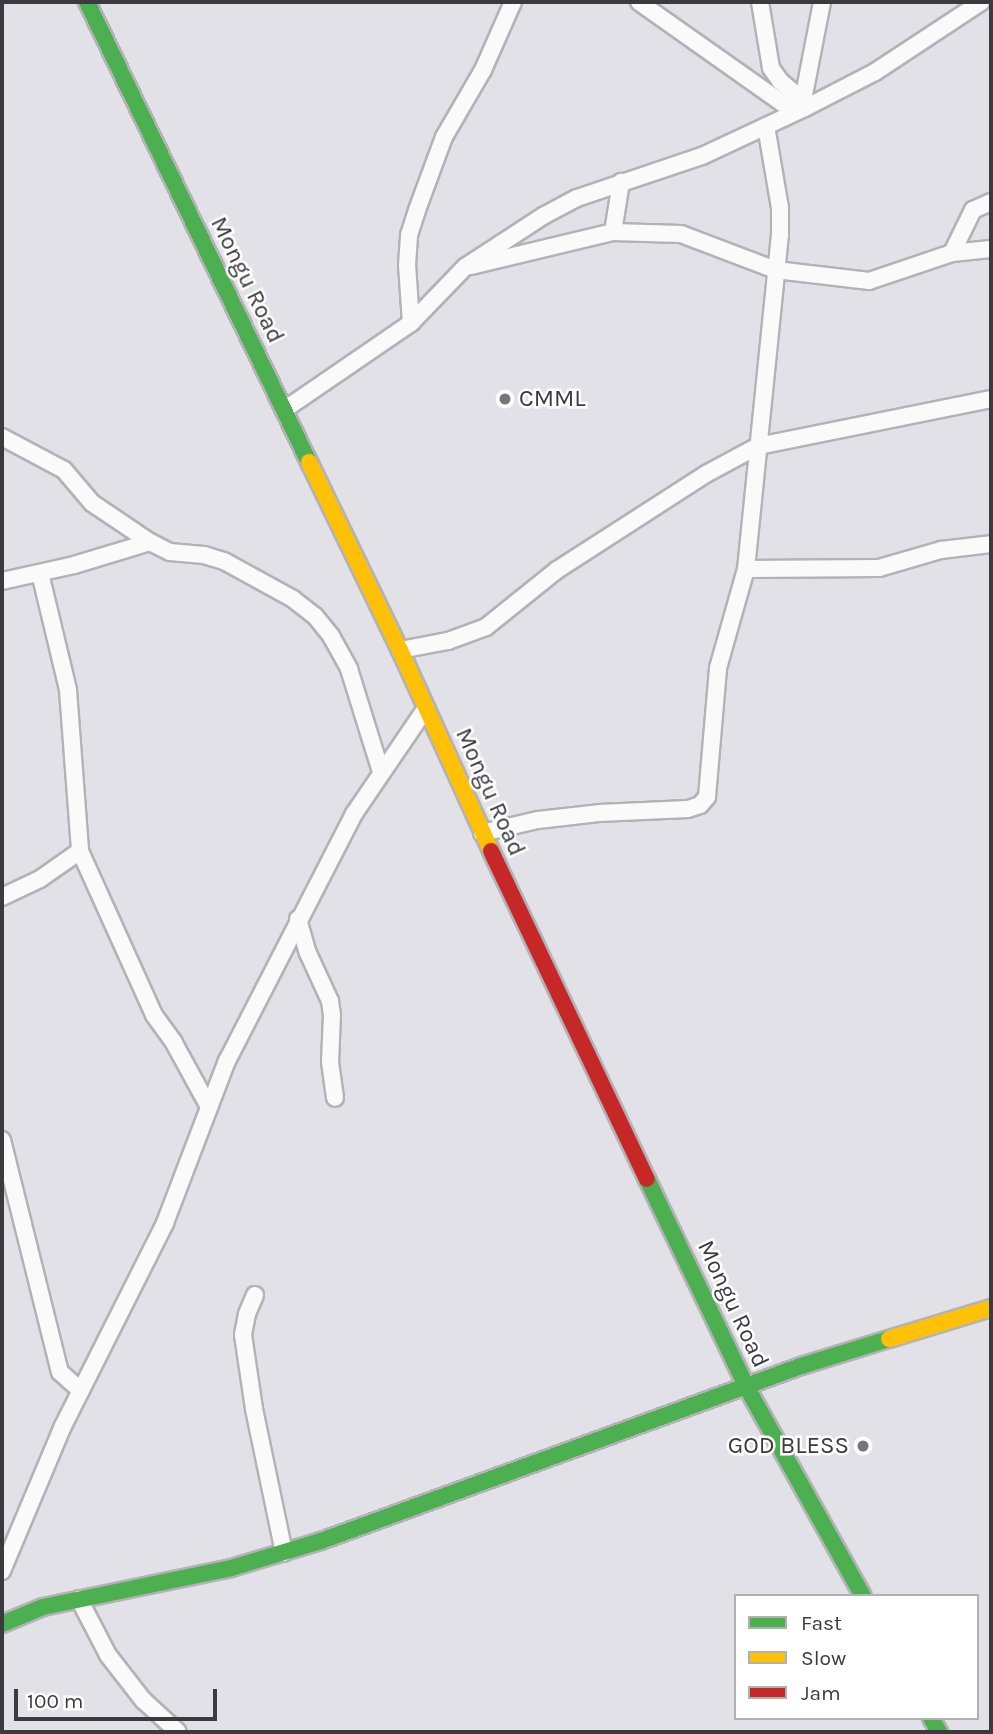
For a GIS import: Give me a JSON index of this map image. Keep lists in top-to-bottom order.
{
  "streets": {
    "main road": ["Mongu Road"]
  },
  "places": ["CMML", "GOD BLESS"],
  "legend": ["Fast", "Slow", "Jam"],
  "scale_bar": "100 m"
}
